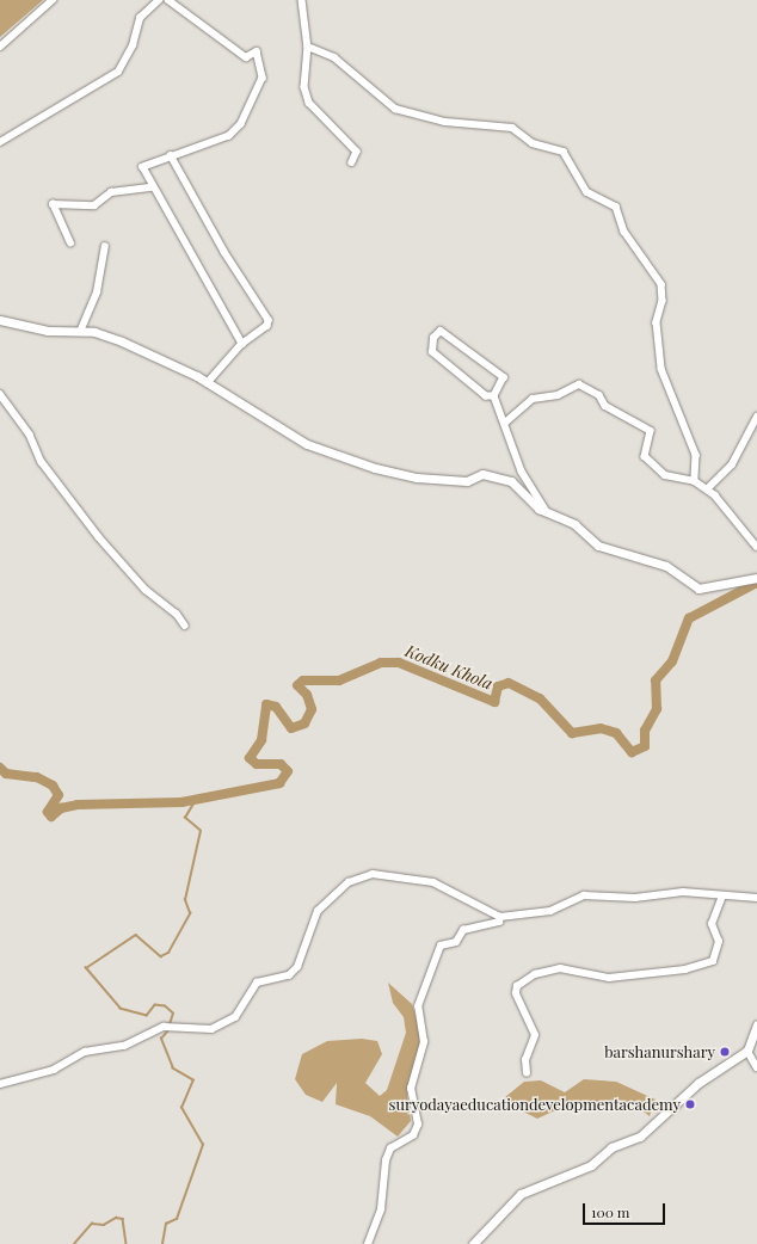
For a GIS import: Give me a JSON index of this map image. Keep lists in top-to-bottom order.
{
  "water": ["Kodku Khola"],
  "places": ["barshanurshary", "suryodayaeducationdevelopmentacademy"],
  "scale_bar": "100 m"
}
